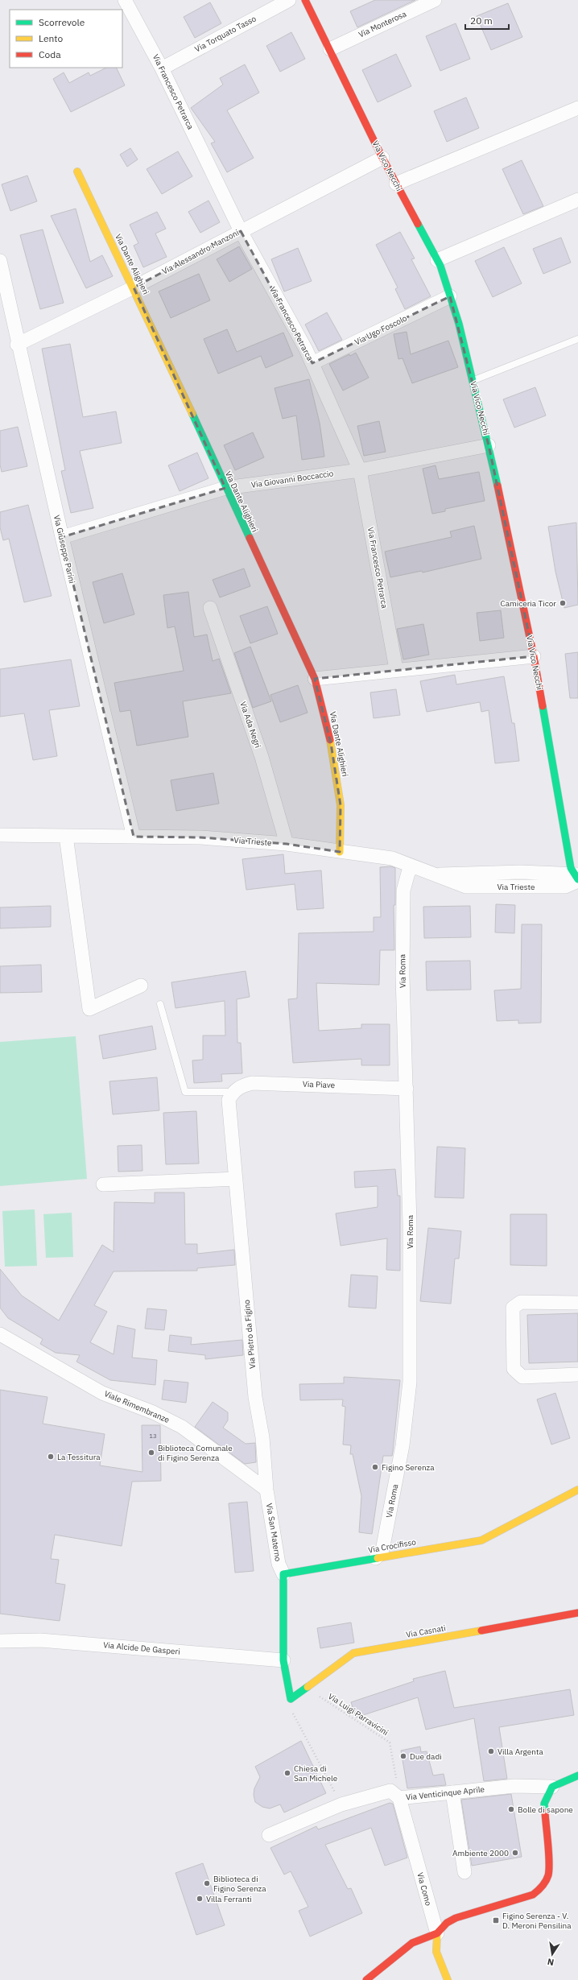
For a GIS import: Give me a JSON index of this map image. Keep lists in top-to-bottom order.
{
  "streets": {
    "street": [
      "Via Monterosa",
      "Via Torquato Tasso",
      "Via Francesco Petrarca",
      "Via Vico Necchi",
      "Via Alessandro Manzoni",
      "Via Dante Alighieri",
      "Via Ugo Foscolo",
      "Via Giovanni Boccaccio",
      "Via Giuseppe Parini",
      "Via Ada Negri",
      "Via Trieste",
      "Via Roma",
      "Via Piave",
      "Via Pietro da Figino",
      "Viale Rimembranze",
      "Via San Materno",
      "Via Crocifisso",
      "Via Casnati",
      "Via Alcide De Gasperi",
      "Via Venticinque Aprile",
      "Via Como"
    ],
    "path": ["Via Luigi Parravicini"]
  },
  "crossings": [
    ["Via Monterosa", "Via Vico Necchi"],
    ["Via Torquato Tasso", "Via Francesco Petrarca"],
    ["Via Francesco Petrarca", "Via Alessandro Manzoni"],
    ["Via Francesco Petrarca", "Via Ugo Foscolo"],
    ["Via Francesco Petrarca", "Via Giovanni Boccaccio"],
    ["Via Vico Necchi", "Via Alessandro Manzoni"],
    ["Via Vico Necchi", "Via Ugo Foscolo"],
    ["Via Vico Necchi", "Via Giovanni Boccaccio"],
    ["Via Vico Necchi", "Via Trieste"],
    ["Via Alessandro Manzoni", "Via Dante Alighieri"],
    ["Via Alessandro Manzoni", "Via Giuseppe Parini"],
    ["Via Dante Alighieri", "Via Giovanni Boccaccio"],
    ["Via Dante Alighieri", "Via Trieste"],
    ["Via Giovanni Boccaccio", "Via Giuseppe Parini"],
    ["Via Giuseppe Parini", "Via Trieste"],
    ["Via Ada Negri", "Via Trieste"],
    ["Via Trieste", "Via Roma"],
    ["Via Roma", "Via Piave"],
    ["Via Roma", "Via Crocifisso"],
    ["Via Pietro da Figino", "Viale Rimembranze"],
    ["Via Pietro da Figino", "Via San Materno"],
    ["Viale Rimembranze", "Via San Materno"],
    ["Via San Materno", "Via Crocifisso"],
    ["Via Casnati", "Via Luigi Parravicini"],
    ["Via Luigi Parravicini", "Via Venticinque Aprile"],
    ["Via Luigi Parravicini", "Via Como"],
    ["Via Venticinque Aprile", "Via Como"]
  ],
  "places": {
    "other": [
      "Camiceria Ticor",
      "Biblioteca Comunale di Figino Serenza",
      "La Tessitura",
      "Figino Serenza",
      "Villa Argenta",
      "Due dadi",
      "Chiesa di San Michele",
      "Bolle di sapone",
      "Ambiente 2000",
      "Biblioteca di Figino Serenza",
      "Villa Ferranti"
    ],
    "transit": ["Figino Serenza - V. D. Meroni Pensilina"]
  },
  "house_numbers": ["13"],
  "legend": ["Scorrevole", "Lento", "Coda"],
  "scale_bar": "20 m",
  "north": "bottom"
}
